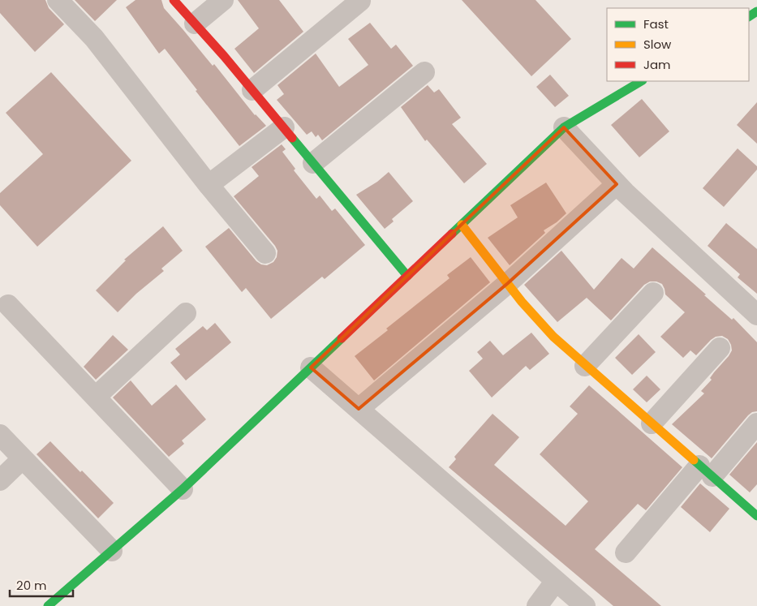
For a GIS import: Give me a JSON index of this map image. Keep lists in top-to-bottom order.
{
  "legend": ["Fast", "Slow", "Jam"],
  "scale_bar": "20 m"
}
